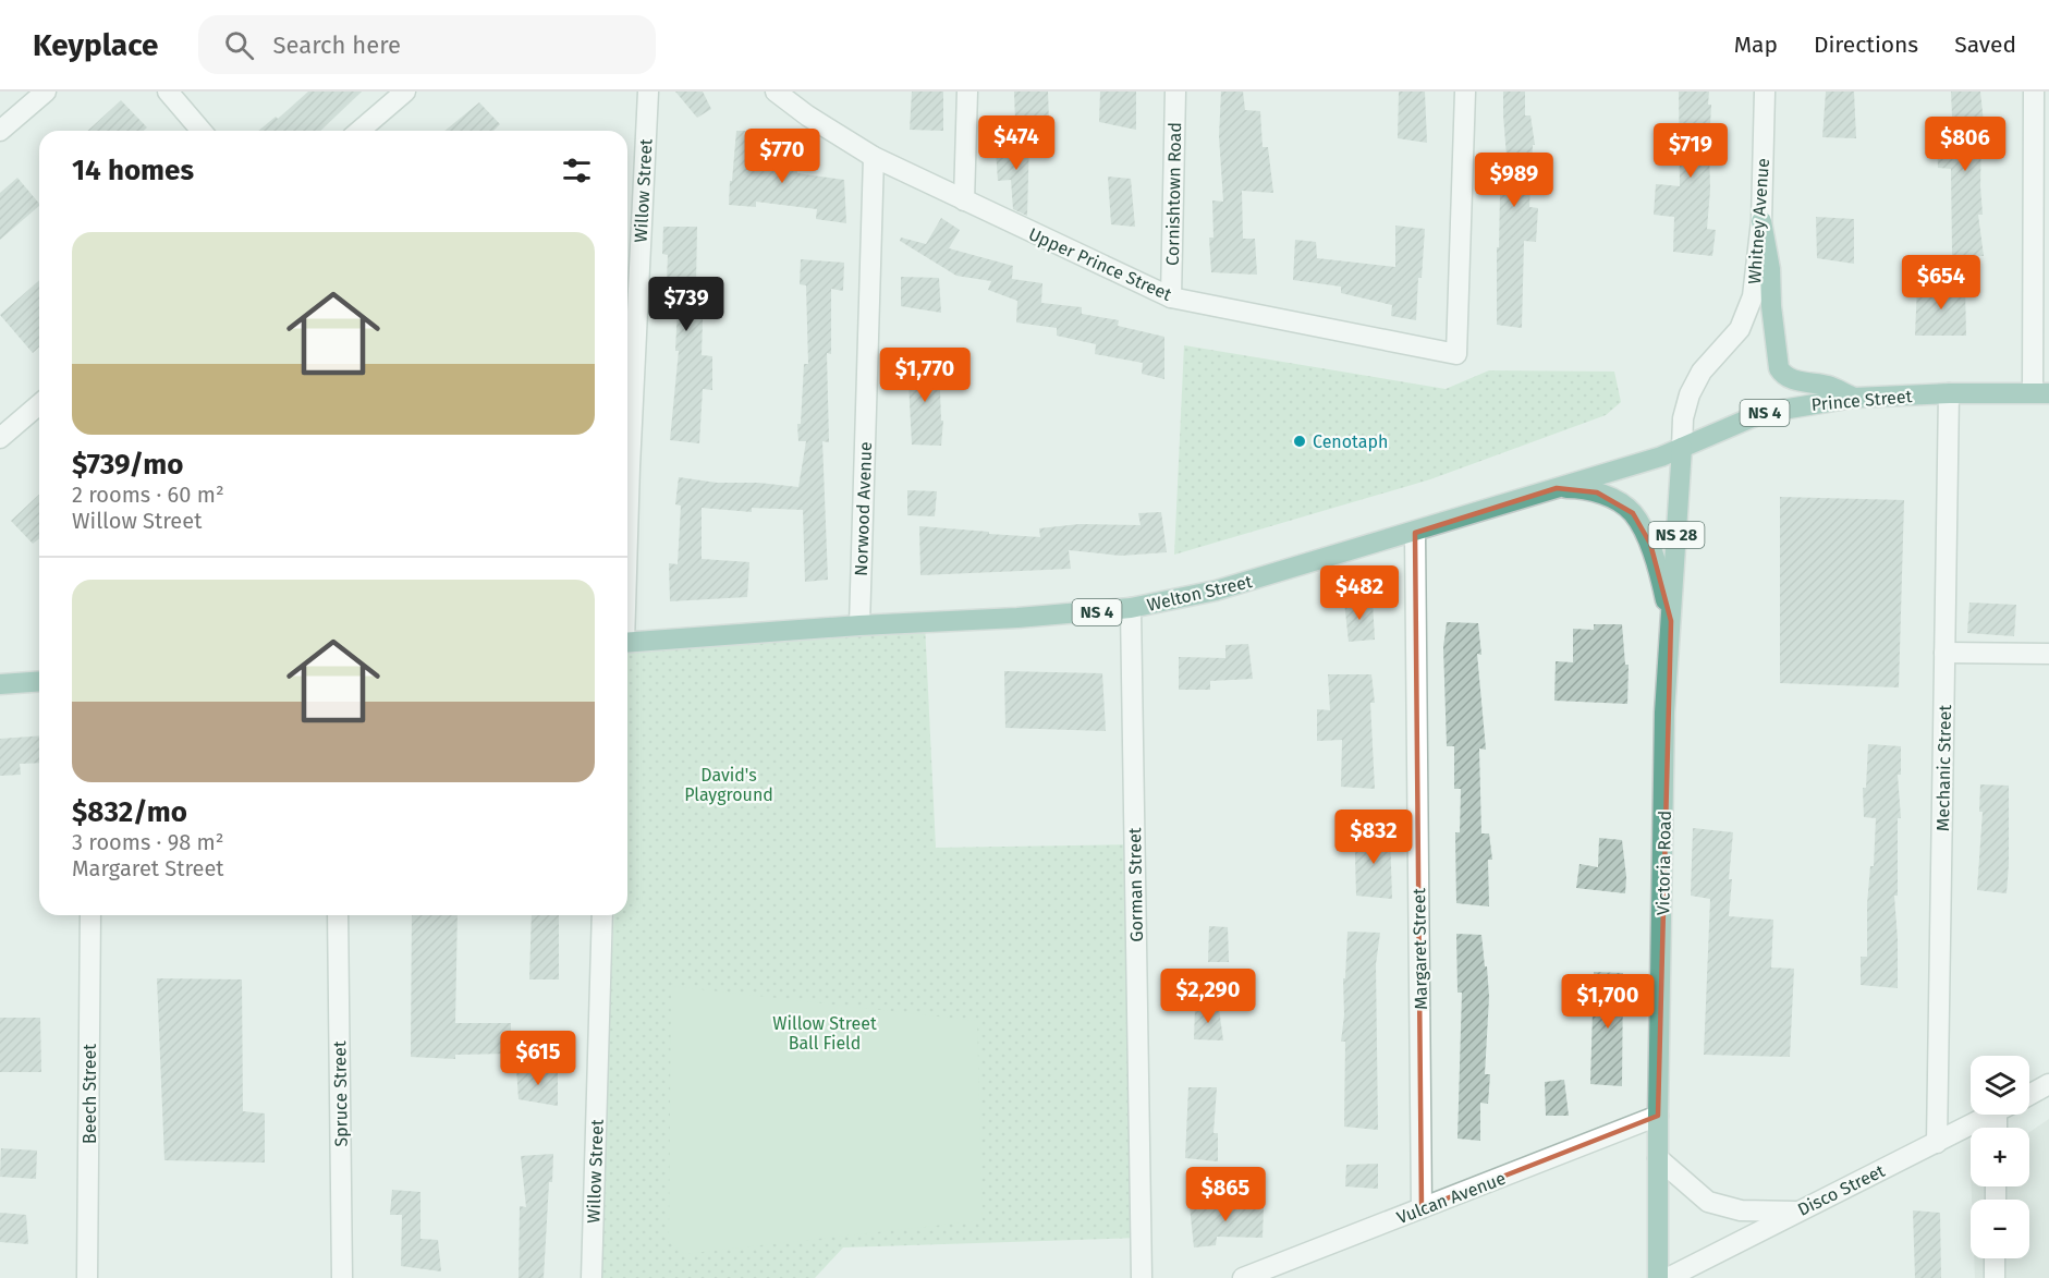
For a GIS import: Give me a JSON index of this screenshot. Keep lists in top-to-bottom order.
{
  "streets": {
    "main road": [
      "Prince Street",
      "NS 4",
      "NS 28",
      "Welton Street",
      "Victoria Road"
    ],
    "street": [
      "Willow Street",
      "Cornishtown Road",
      "Whitney Avenue",
      "Upper Prince Street",
      "Norwood Avenue",
      "Mechanic Street",
      "Gorman Street",
      "Margaret Street",
      "Beech Street",
      "Spruce Street",
      "Disco Street",
      "Vulcan Avenue"
    ]
  },
  "crossings": [
    ["Cornishtown Road", "Upper Prince Street"],
    ["Whitney Avenue", "Prince Street"],
    ["Whitney Avenue", "Welton Street"],
    ["Whitney Avenue", "Victoria Road"],
    ["Upper Prince Street", "Norwood Avenue"],
    ["Prince Street", "Welton Street"],
    ["Prince Street", "Mechanic Street"],
    ["Prince Street", "Victoria Road"],
    ["Norwood Avenue", "Welton Street"],
    ["Welton Street", "Victoria Road"],
    ["Welton Street", "Gorman Street"],
    ["Welton Street", "Margaret Street"],
    ["Mechanic Street", "Disco Street"],
    ["Victoria Road", "Vulcan Avenue"],
    ["Margaret Street", "Vulcan Avenue"]
  ],
  "parks": ["David's Playground", "Willow Street Ball Field"],
  "places": ["Cenotaph"],
  "page": {
    "header": "Keyplace",
    "search": "Search here",
    "nav": ["Map", "Directions", "Saved"],
    "price": [
      "$474",
      "$806",
      "$719",
      "$770",
      "$989",
      "$654",
      "$739",
      "$1,770",
      "$482",
      "$832",
      "$2,290",
      "$1,700",
      "$615",
      "$865"
    ],
    "heading": "14 homes",
    "list": [
      {
        "name": "$739/mo",
        "note": "2 rooms · 60 m² · Willow Street"
      },
      {
        "name": "$832/mo",
        "note": "3 rooms · 98 m² · Margaret Street"
      }
    ],
    "map_buttons": ["+", "−"]
  }
}
